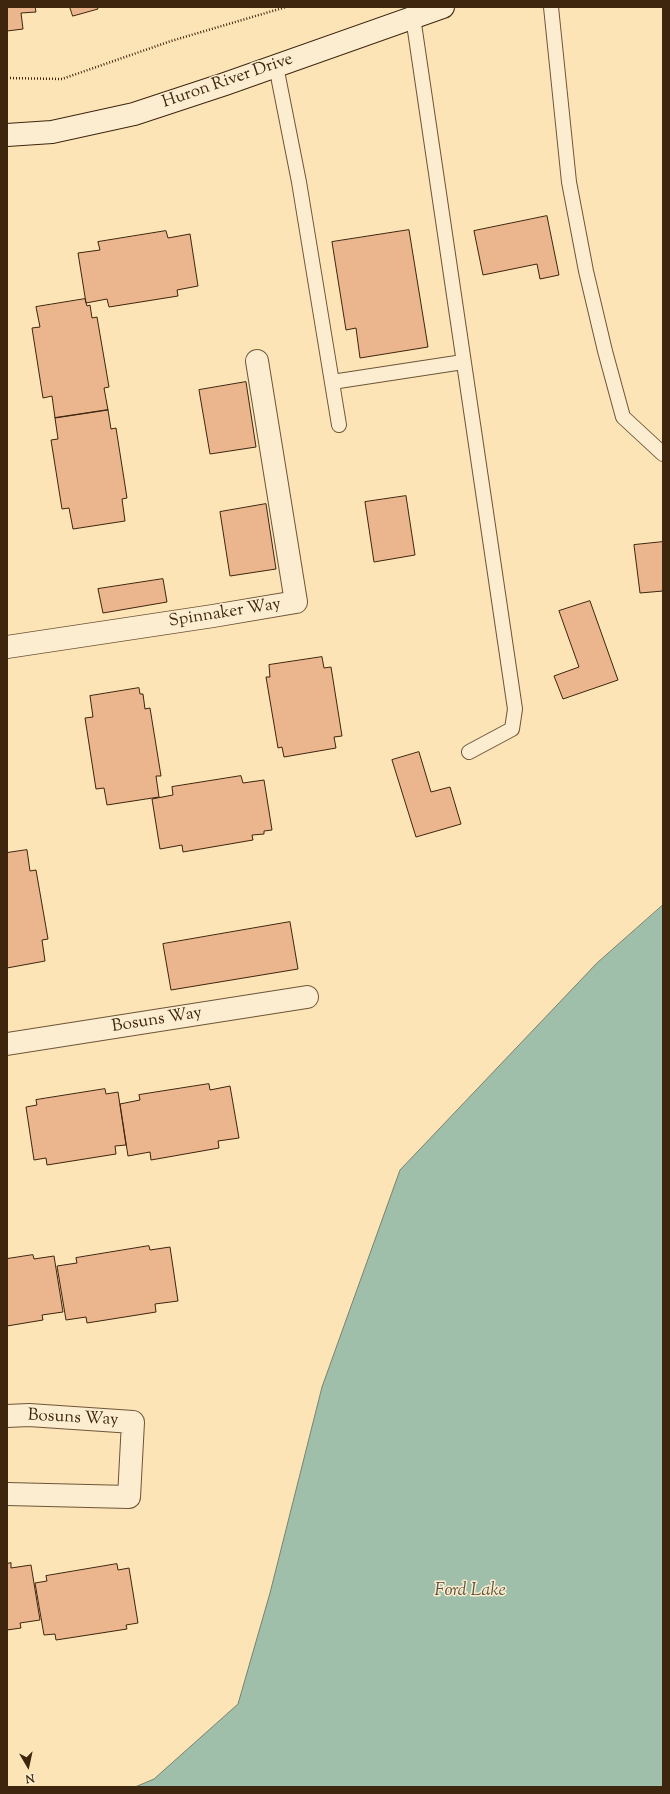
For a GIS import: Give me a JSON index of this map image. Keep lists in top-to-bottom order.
{
  "streets": {
    "street": ["Huron River Drive", "Spinnaker Way", "Bosuns Way"]
  },
  "water": ["Ford Lake"],
  "north": "bottom"
}
